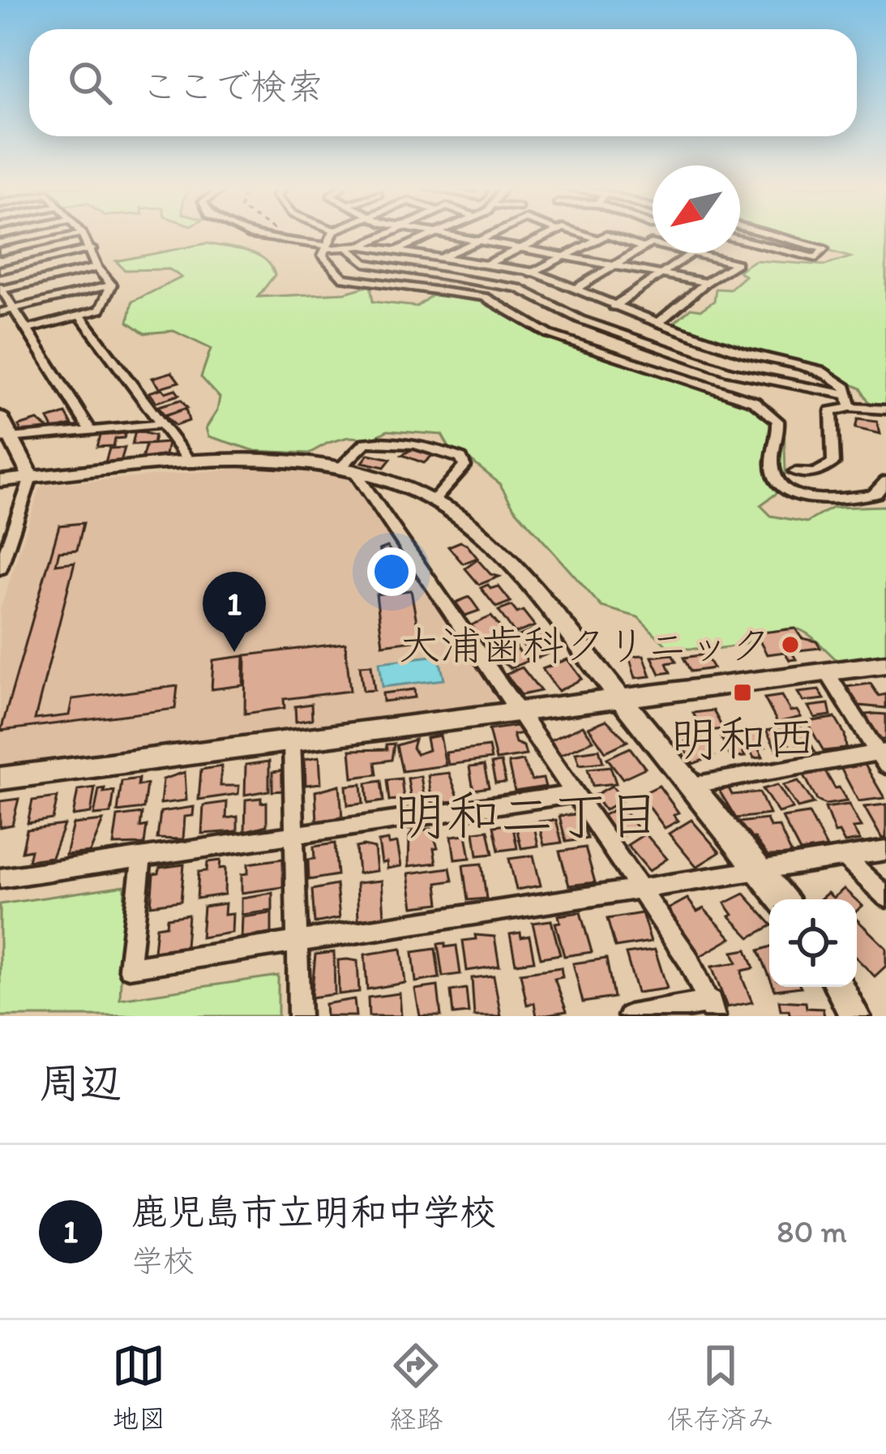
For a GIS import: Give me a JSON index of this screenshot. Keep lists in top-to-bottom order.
{
  "districts": ["明和二丁目"],
  "places": {
    "other": ["大浦歯科クリニック"],
    "transit": ["明和西"]
  },
  "north": "bottom left",
  "page": {
    "search": "ここで検索",
    "pins": "1",
    "heading": "周辺",
    "list": [
      {
        "mark": "1",
        "name": "鹿児島市立明和中学校",
        "note": "学校",
        "value": "80 m"
      }
    ],
    "nav": ["地図", "経路", "保存済み"]
  }
}
